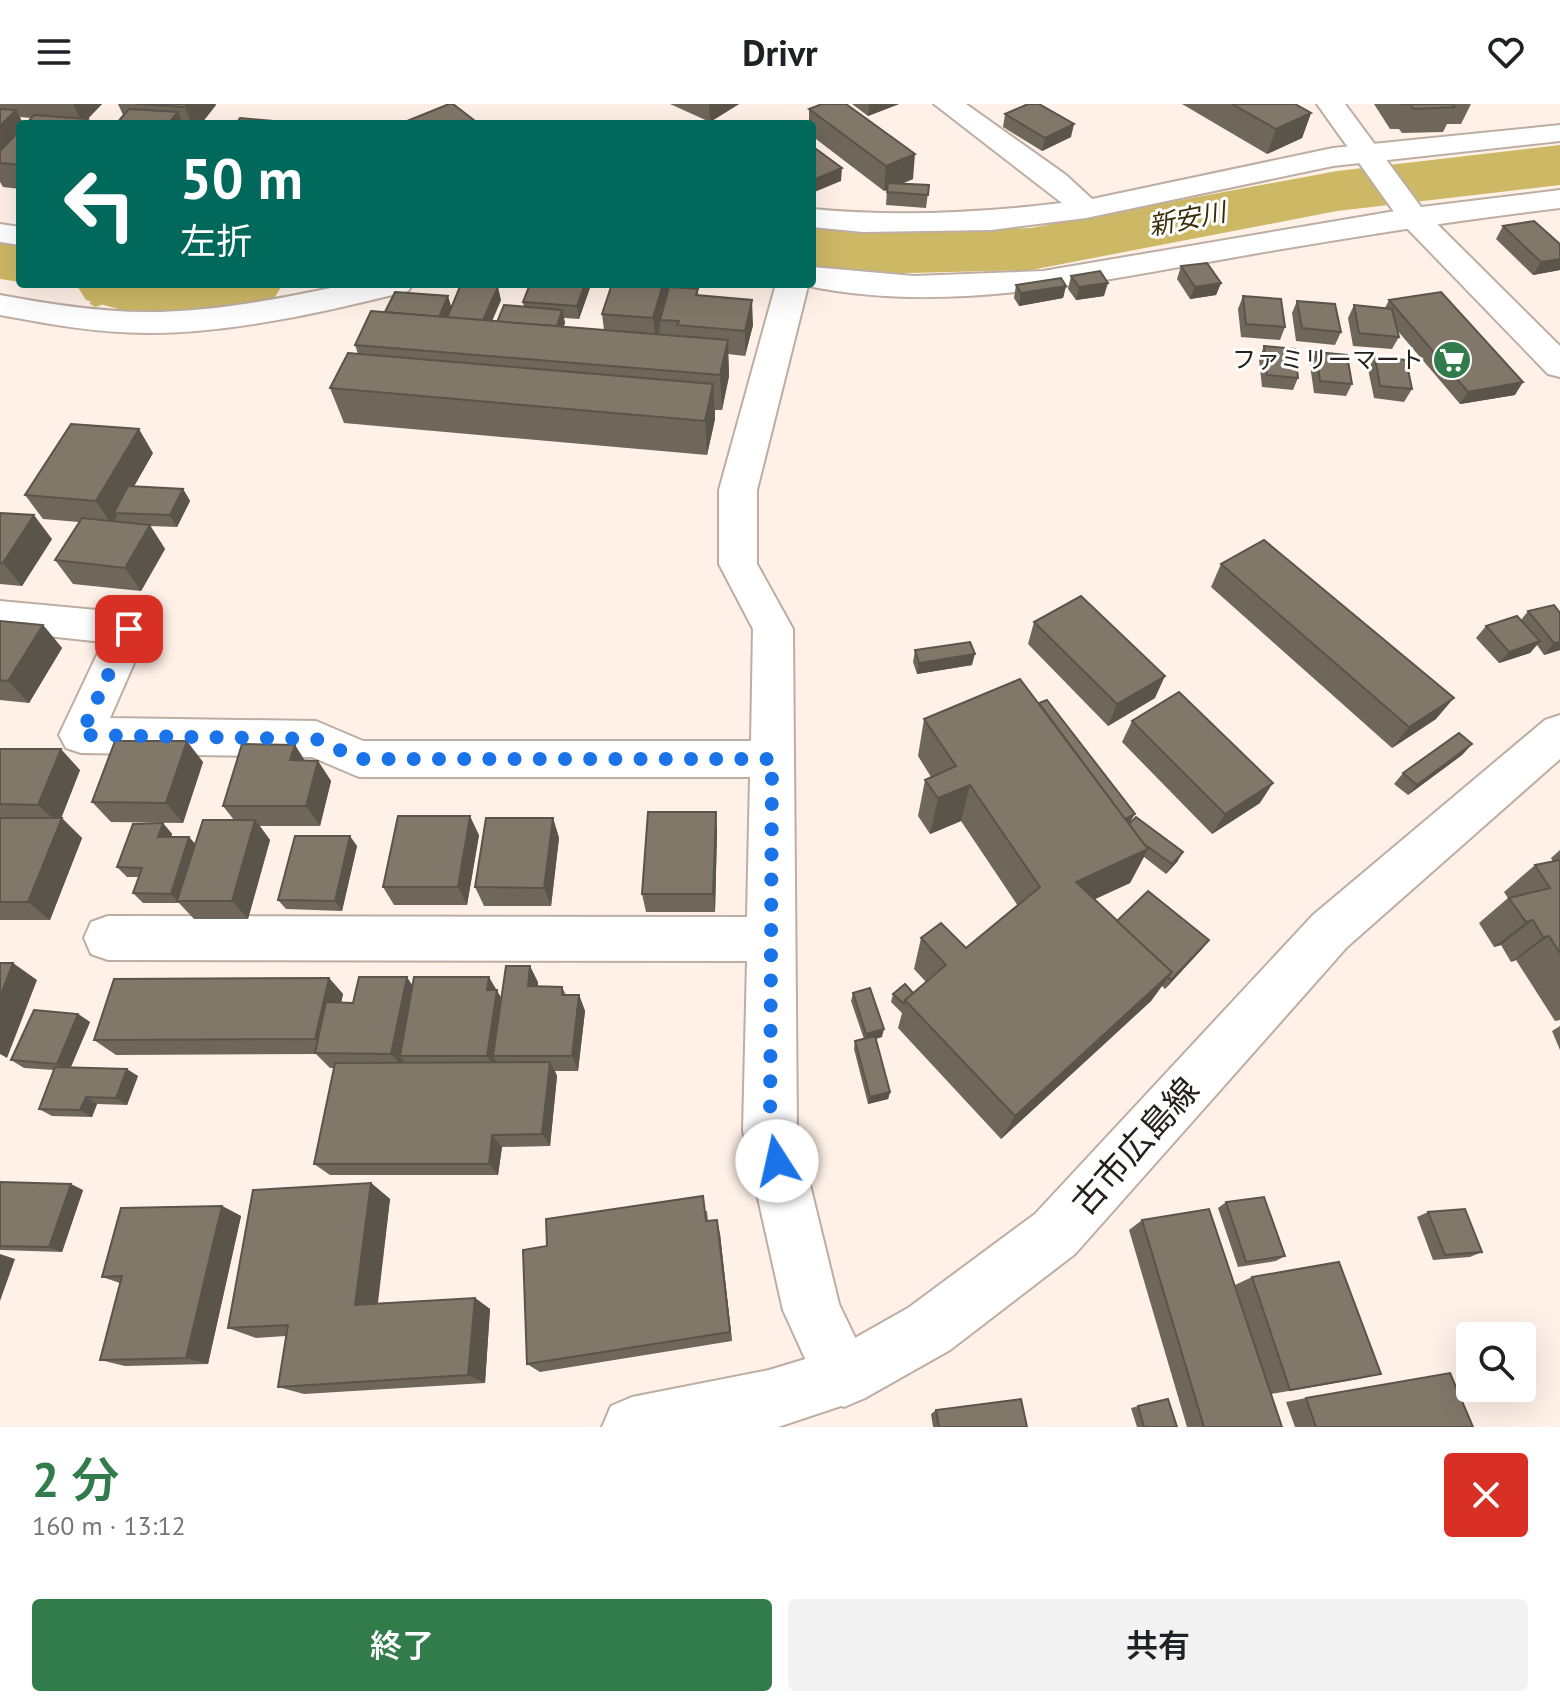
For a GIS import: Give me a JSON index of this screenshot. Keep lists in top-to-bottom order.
{
  "streets": {
    "street": ["古市広島線"]
  },
  "water": ["新安川"],
  "places": {
    "supermarket": ["ファミリーマート"]
  },
  "page": {
    "header": "Drivr",
    "turn": ["50 m", "左折"],
    "heading": ["2 分", "160 m · 13:12"],
    "buttons": ["終了", "共有"]
  }
}
